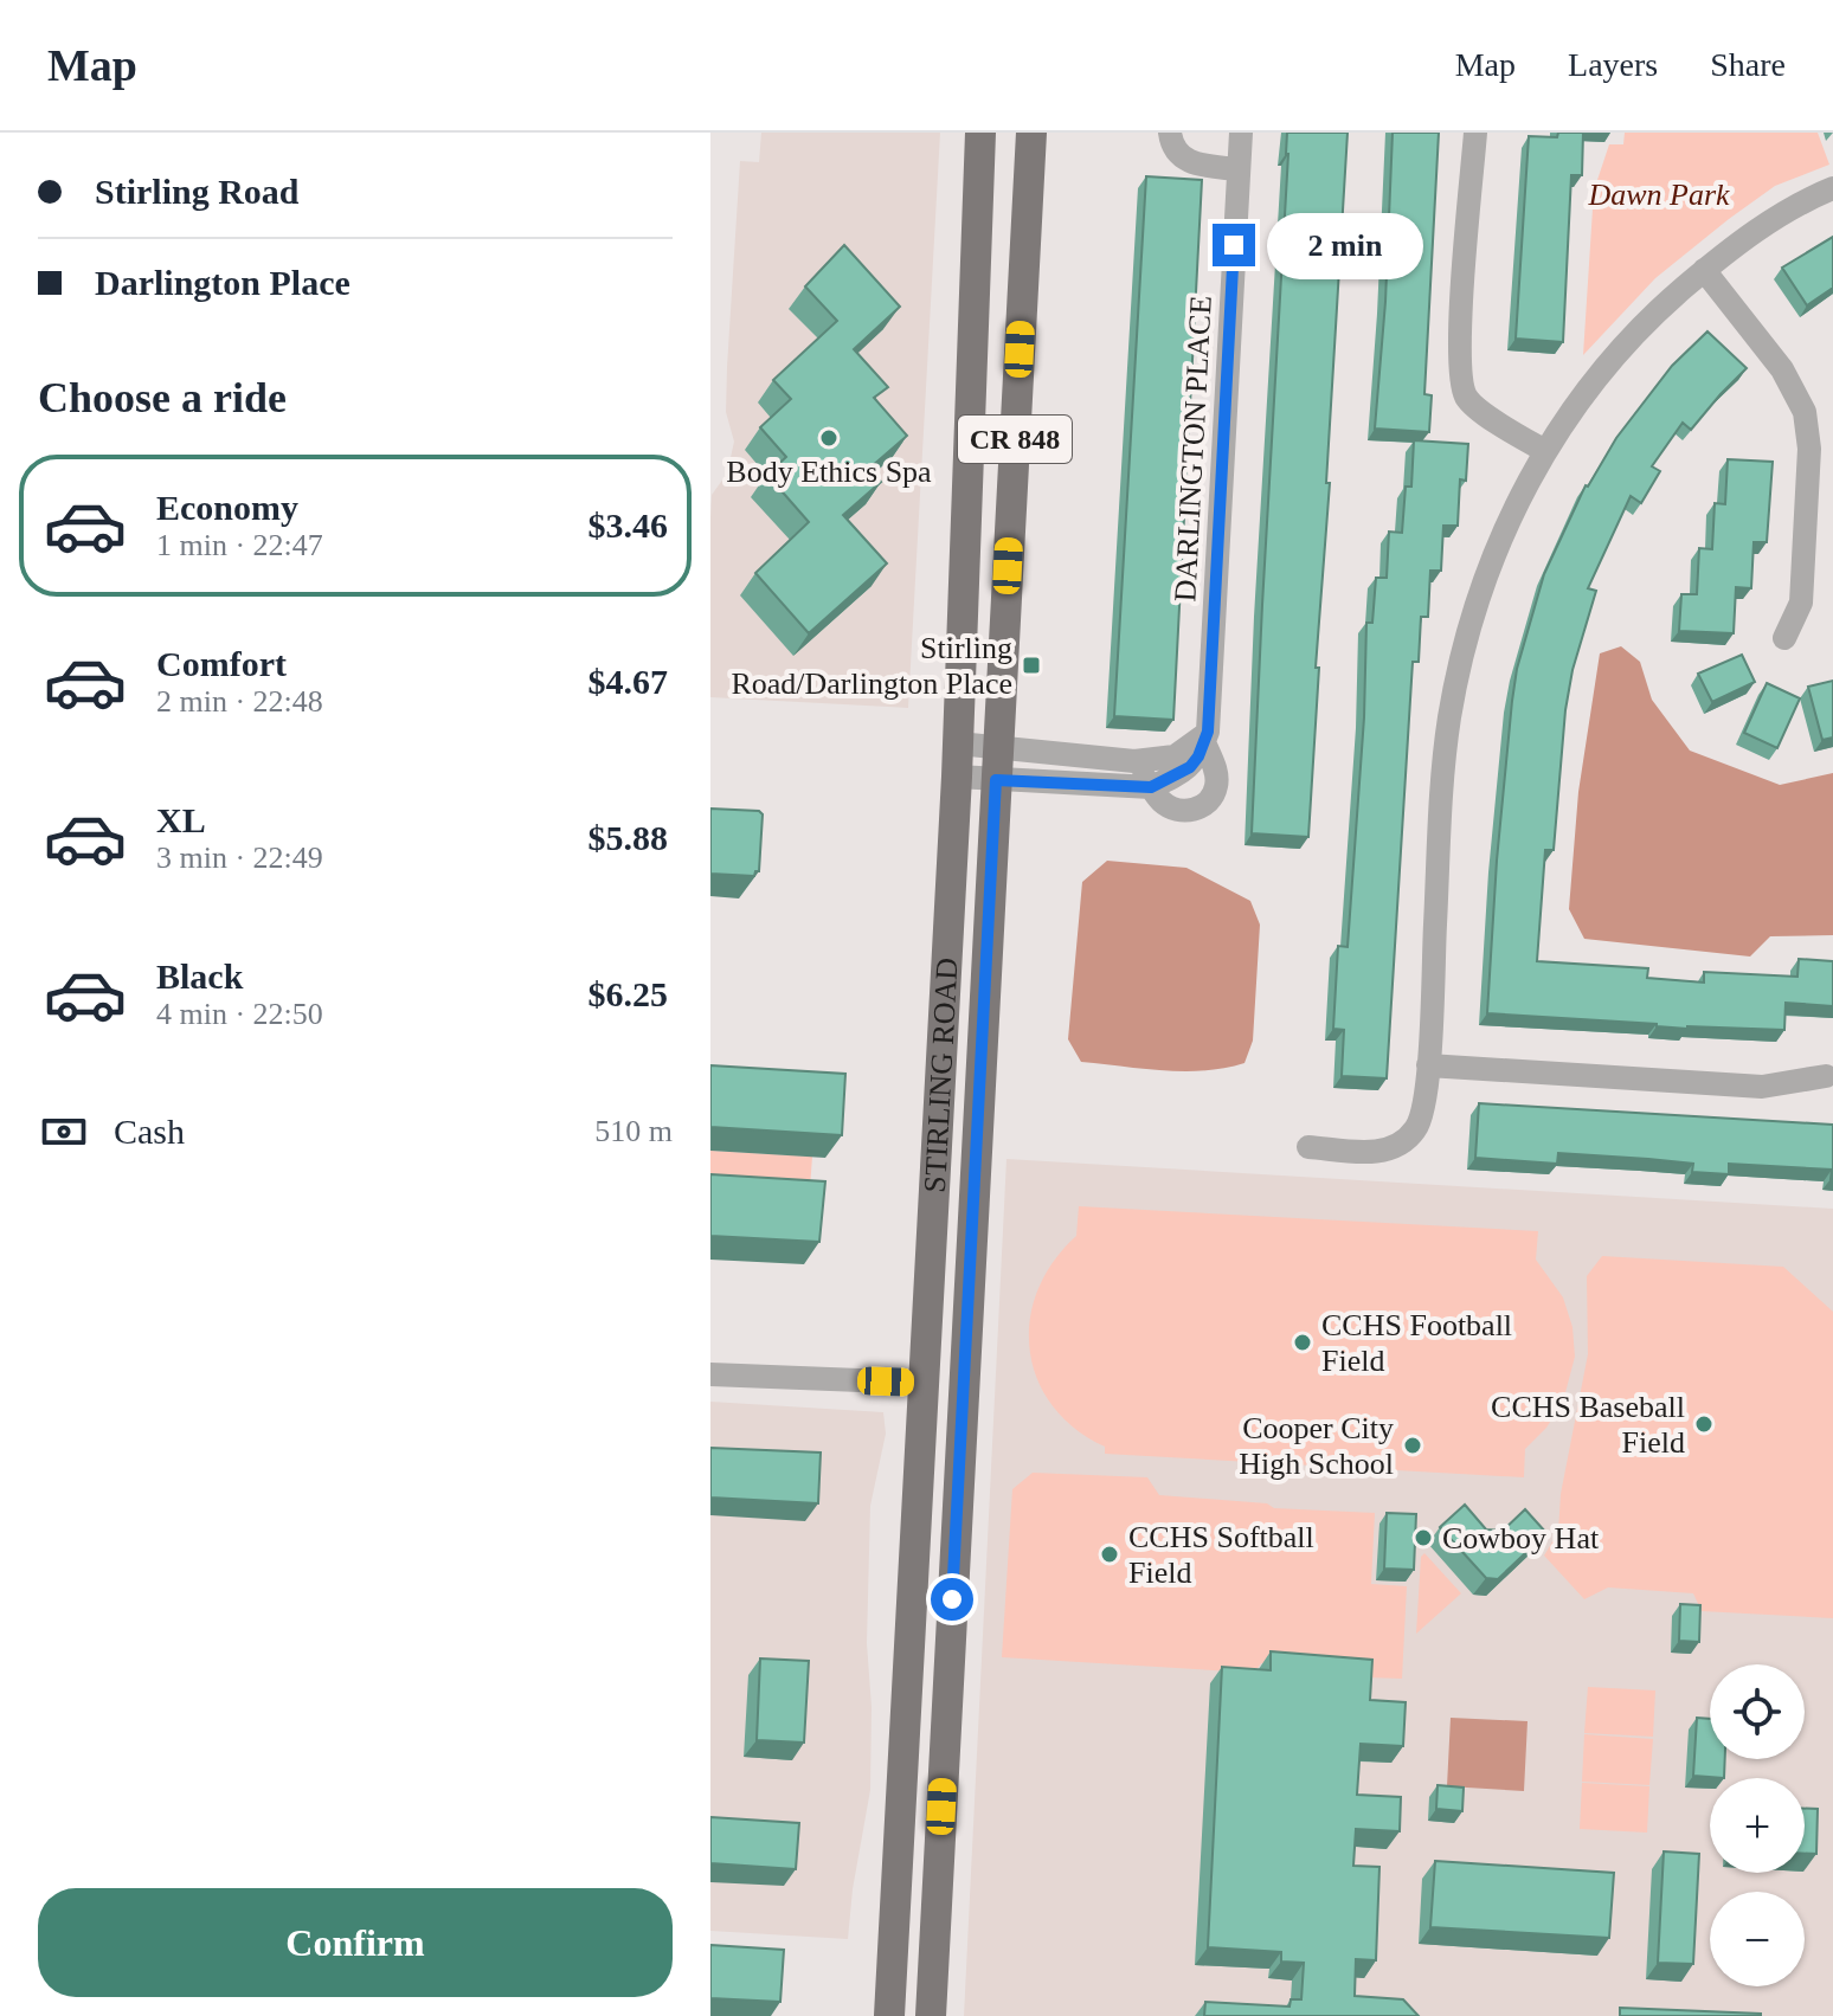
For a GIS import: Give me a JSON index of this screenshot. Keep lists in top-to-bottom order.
{
  "streets": {
    "main road": ["CR 848", "STIRLING ROAD"],
    "street": ["DARLINGTON PLACE"]
  },
  "parks": ["Dawn Park"],
  "places": {
    "other": [
      "Body Ethics Spa",
      "CCHS Football Field",
      "CCHS Baseball Field",
      "Cooper City High School",
      "Cowboy Hat",
      "CCHS Softball Field"
    ],
    "transit": ["Stirling Road/Darlington Place"]
  },
  "page": {
    "header": "Map",
    "nav": ["Map", "Layers", "Share"],
    "banner": ["Stirling Road", "Darlington Place"],
    "bubble": "2 min",
    "heading": "Choose a ride",
    "list": [
      {
        "name": "Economy",
        "note": "1 min · 22:47",
        "value": "$3.46"
      },
      {
        "name": "Comfort",
        "note": "2 min · 22:48",
        "value": "$4.67"
      },
      {
        "name": "XL",
        "note": "3 min · 22:49",
        "value": "$5.88"
      },
      {
        "name": "Black",
        "note": "4 min · 22:50",
        "value": "$6.25"
      }
    ],
    "pay": ["Cash", "510 m"],
    "map_buttons": ["+", "−"],
    "buttons": "Confirm"
  }
}
